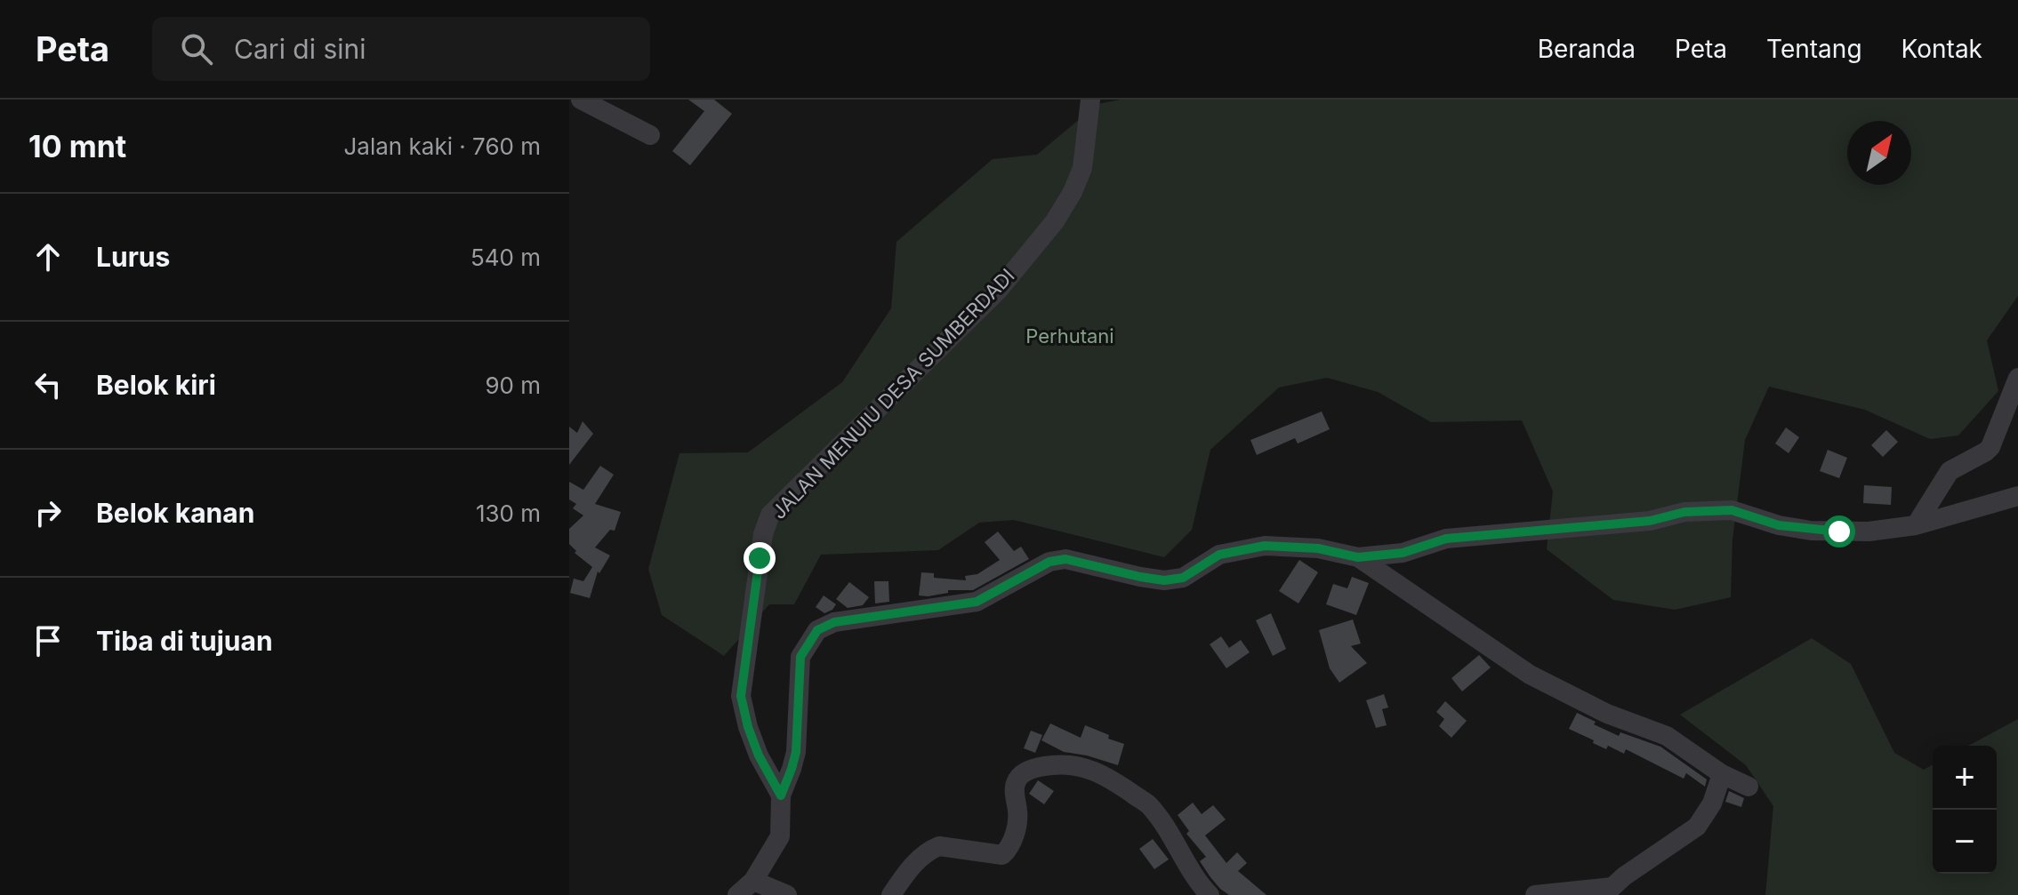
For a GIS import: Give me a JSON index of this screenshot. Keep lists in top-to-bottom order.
{
  "streets": {
    "street": ["JALAN MENUIU DESA SUMBERDADI"]
  },
  "parks": ["Perhutani"],
  "north": "top right",
  "page": {
    "header": "Peta",
    "search": "Cari di sini",
    "nav": [
      "Beranda",
      "Peta",
      "Tentang",
      "Kontak"
    ],
    "heading": ["10 mnt", "Jalan kaki · 760 m"],
    "list": [
      ["Lurus", "540 m"],
      ["Belok kiri", "90 m"],
      ["Belok kanan", "130 m"],
      "Tiba di tujuan"
    ],
    "map_buttons": ["+", "−"]
  }
}
